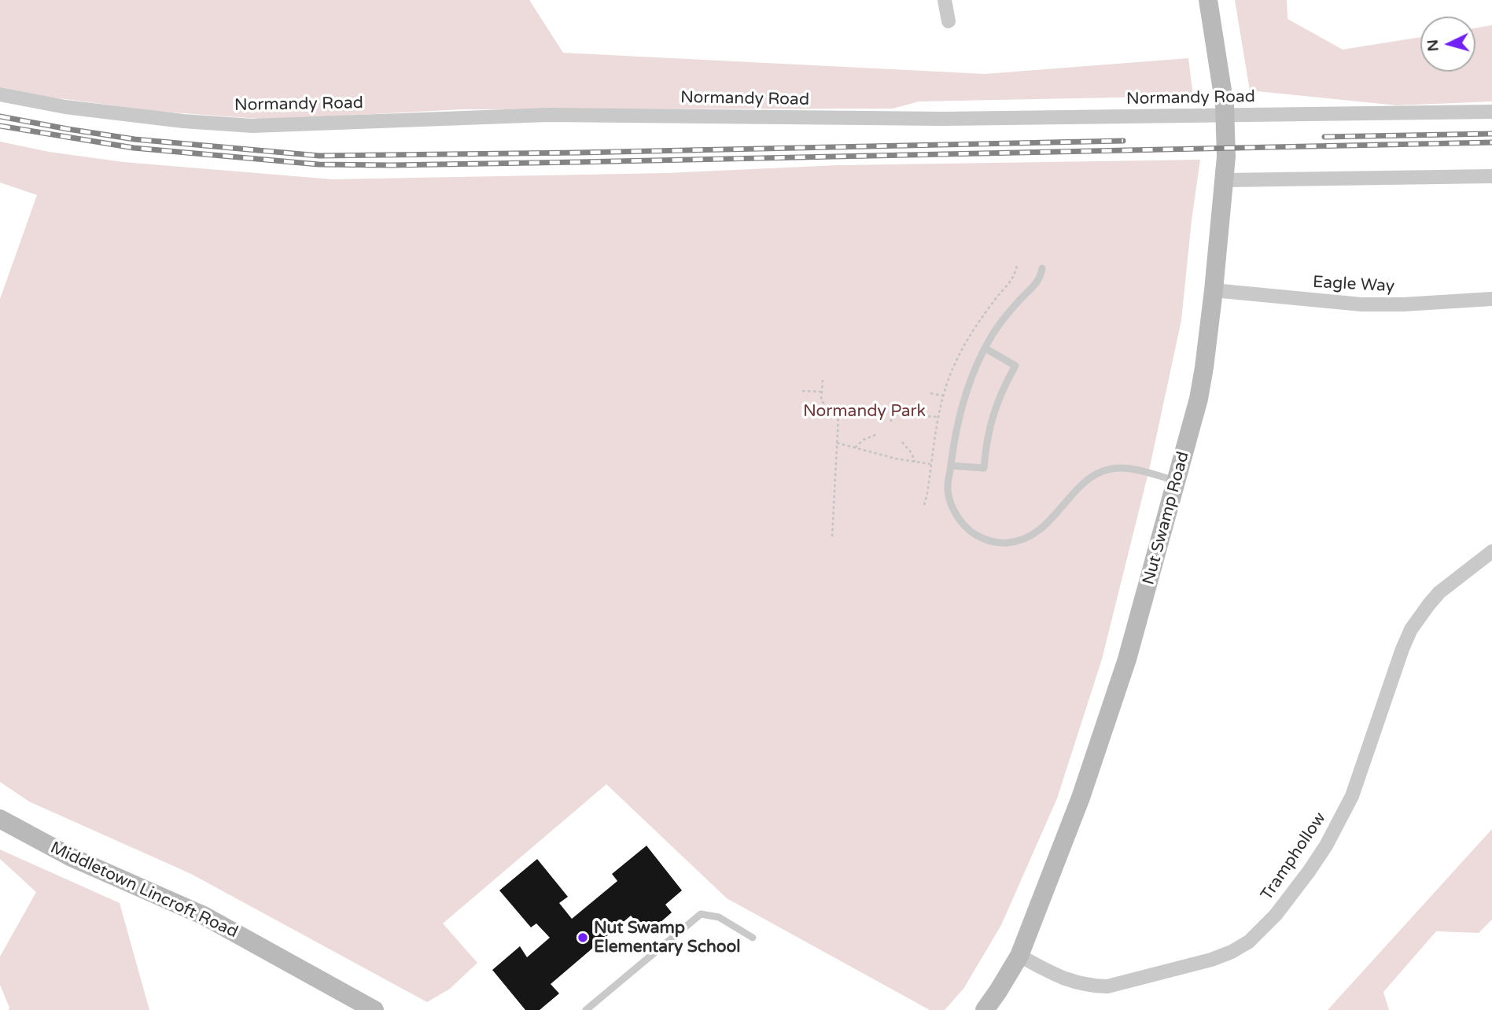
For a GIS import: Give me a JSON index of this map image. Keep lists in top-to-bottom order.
{
  "streets": {
    "main road": ["Nut Swamp Road", "Middletown Lincroft Road"],
    "street": ["Normandy Road", "Eagle Way", "Tramphollow"]
  },
  "crossings": [
    ["Normandy Road", "Nut Swamp Road"],
    ["Eagle Way", "Nut Swamp Road"],
    ["Nut Swamp Road", "Tramphollow"]
  ],
  "parks": ["Normandy Park"],
  "places": ["Nut Swamp Elementary School"],
  "north": "left"
}
